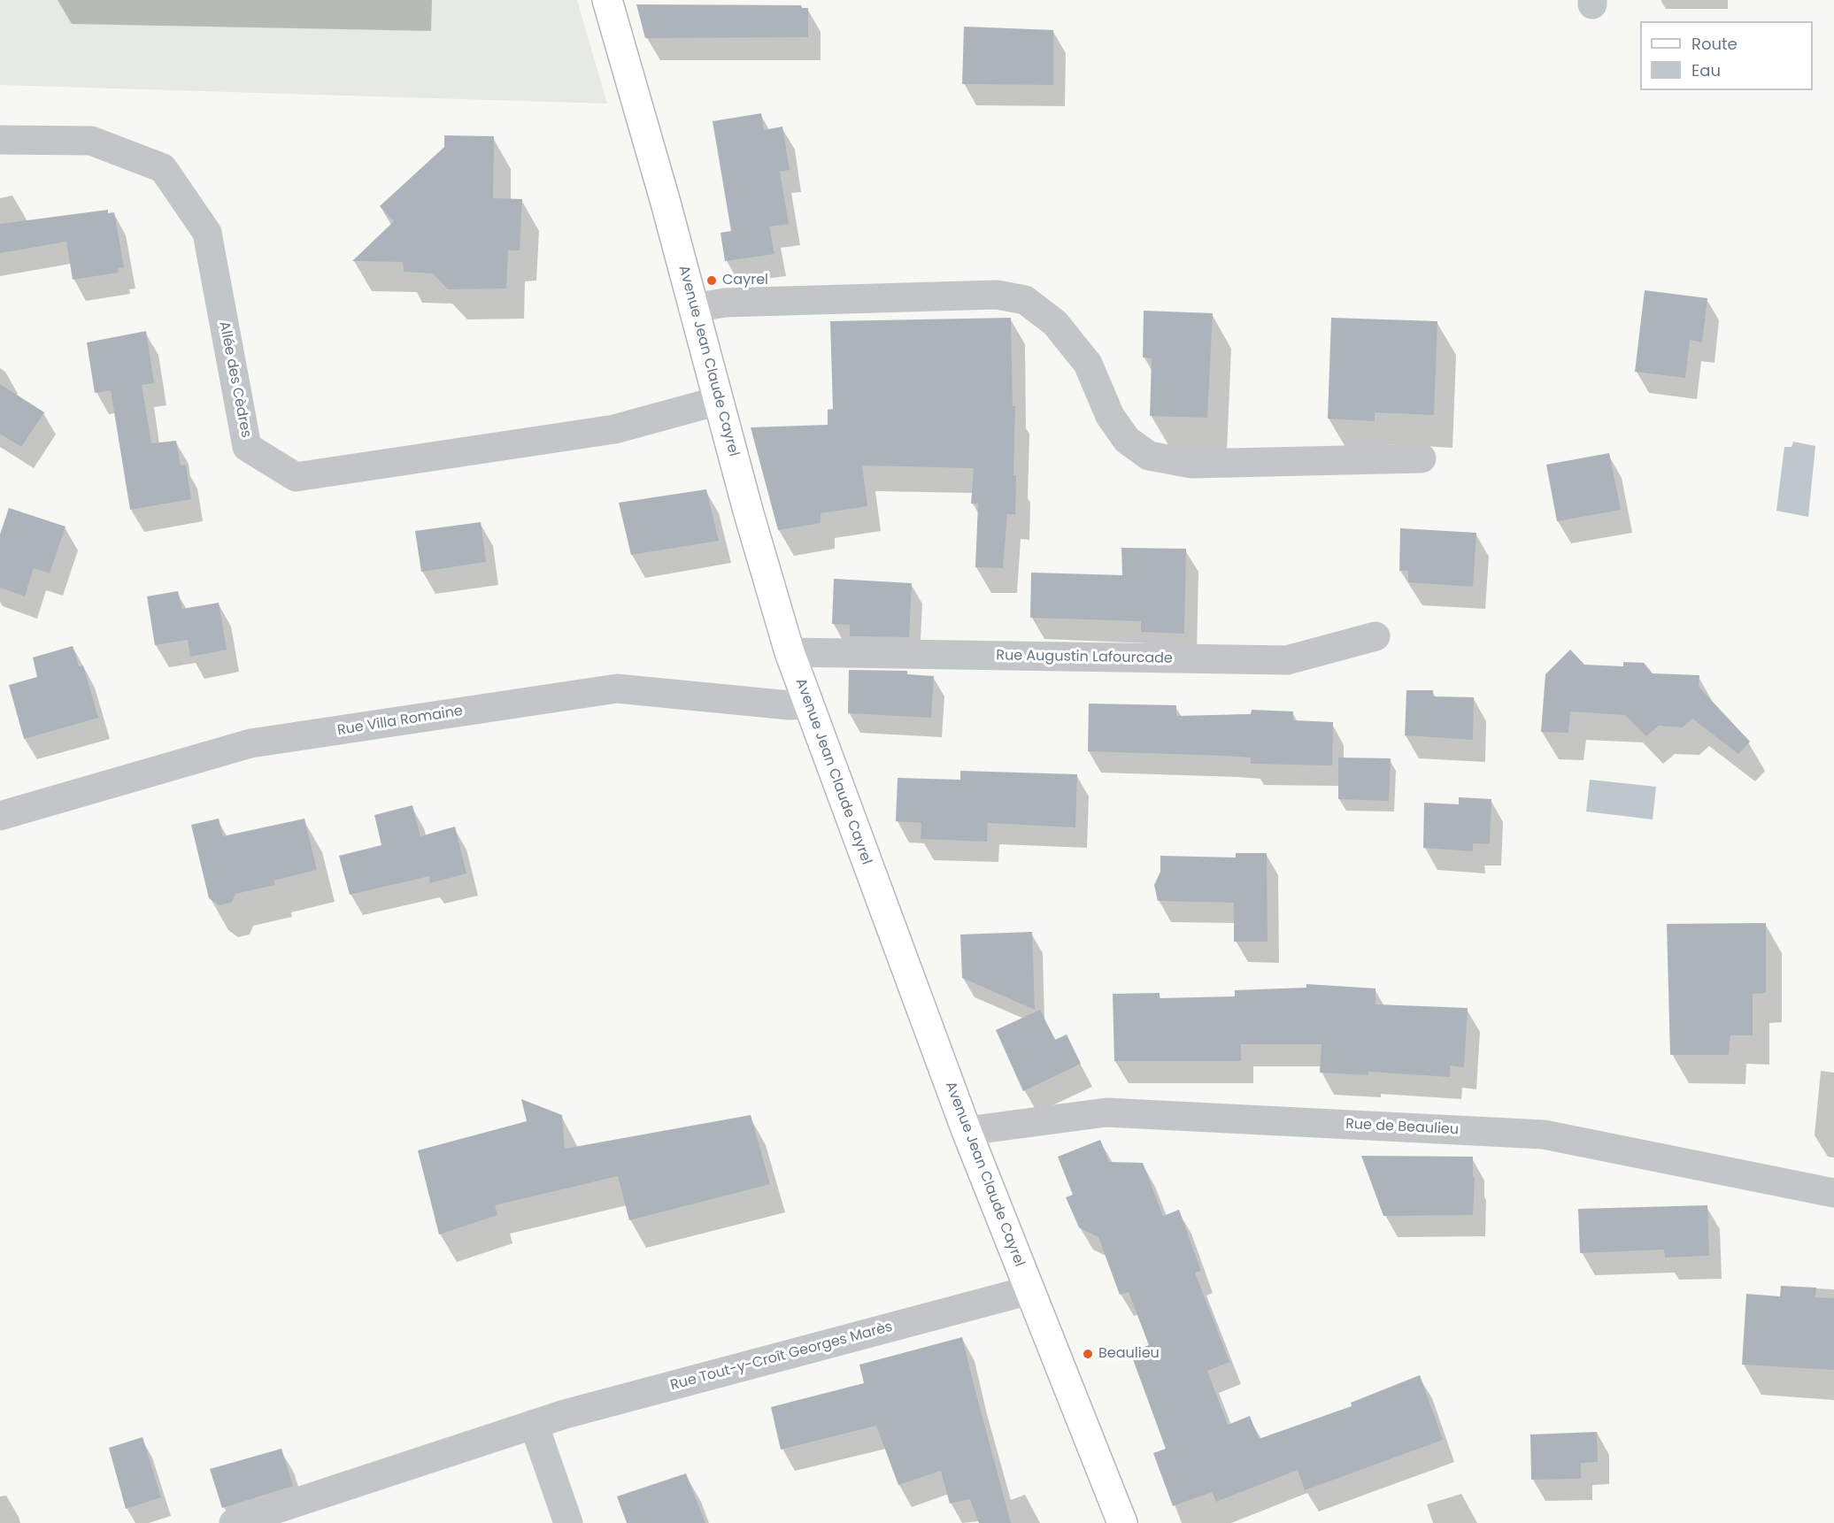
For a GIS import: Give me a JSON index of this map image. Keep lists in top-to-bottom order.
{
  "streets": {
    "main road": ["Avenue Jean Claude Cayrel"],
    "street": [
      "Allée des Cèdres",
      "Rue Augustin Lafourcade",
      "Rue Villa Romaine",
      "Rue de Beaulieu",
      "Rue Tout-y-Croît Georges Marès"
    ]
  },
  "crossings": [
    ["Avenue Jean Claude Cayrel", "Allée des Cèdres"],
    ["Avenue Jean Claude Cayrel", "Rue Augustin Lafourcade"],
    ["Avenue Jean Claude Cayrel", "Rue Villa Romaine"],
    ["Avenue Jean Claude Cayrel", "Rue de Beaulieu"],
    ["Avenue Jean Claude Cayrel", "Rue Tout-y-Croît Georges Marès"]
  ],
  "places": ["Cayrel", "Beaulieu"],
  "legend": ["Route", "Eau"]
}
